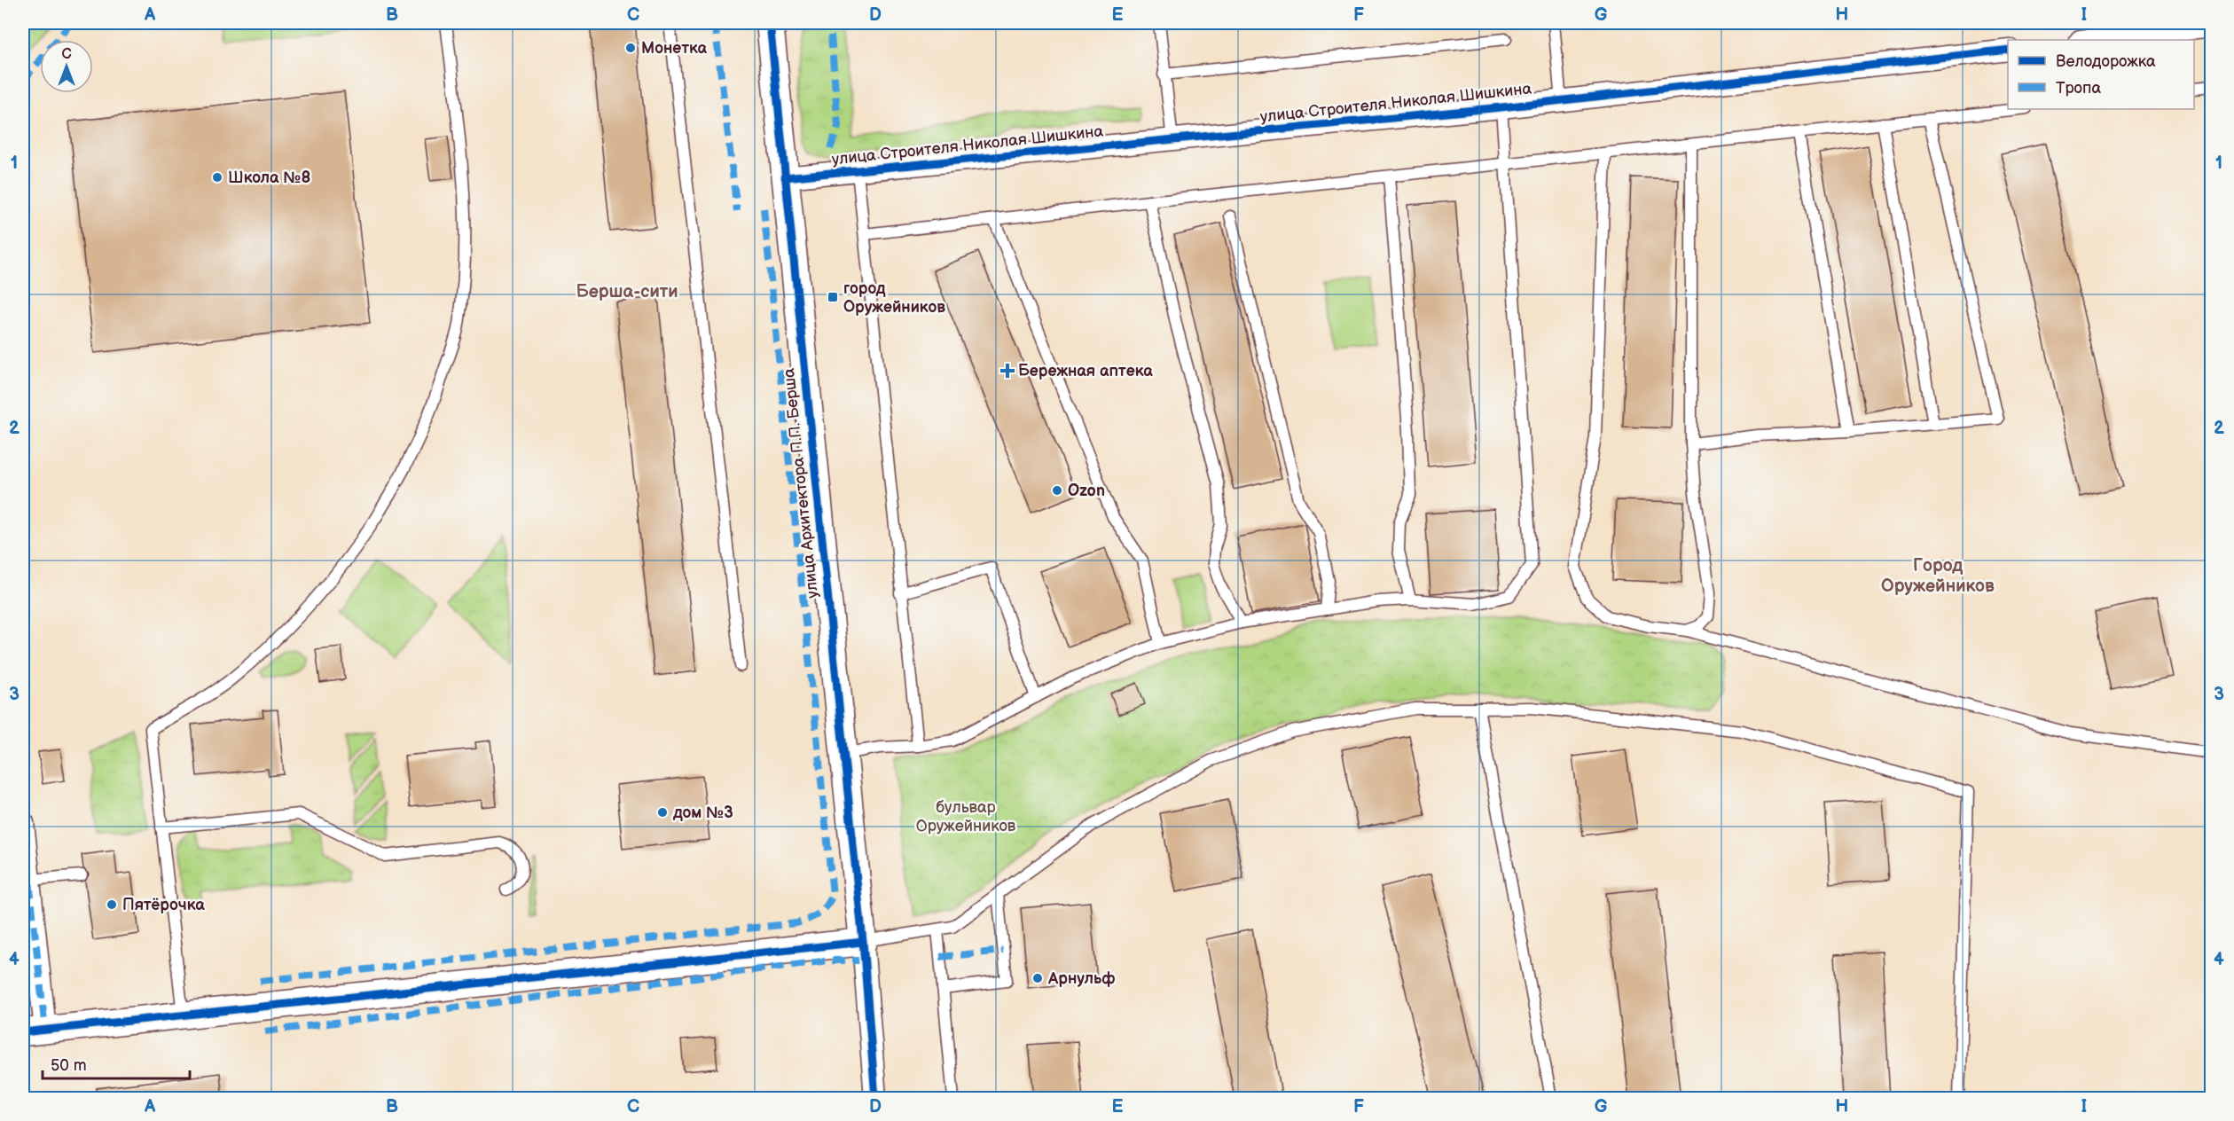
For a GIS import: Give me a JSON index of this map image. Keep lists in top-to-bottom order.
{
  "streets": {
    "street": ["улица Строителя Николая Шишкина", "улица Архитектора П.П. Берша"]
  },
  "crossings": [
    ["улица Строителя Николая Шишкина", "улица Архитектора П.П. Берша"]
  ],
  "districts": ["Берша-сити", "Город Оружейников"],
  "parks": ["бульвар Оружейников"],
  "places": {
    "other": [
      "Монетка",
      "Школа №8",
      "Ozon",
      "дом №3",
      "Пятёрочка",
      "Арнульф"
    ],
    "transit": ["город Оружейников"],
    "health": ["Бережная аптека"]
  },
  "legend": ["Велодорожка", "Тропа"],
  "scale_bar": "50 m",
  "north": "top",
  "grid": {
    "columns": [
      "A",
      "B",
      "C",
      "D",
      "E",
      "F",
      "G",
      "H",
      "I"
    ],
    "rows": [
      "1",
      "2",
      "3",
      "4"
    ]
  }
}
